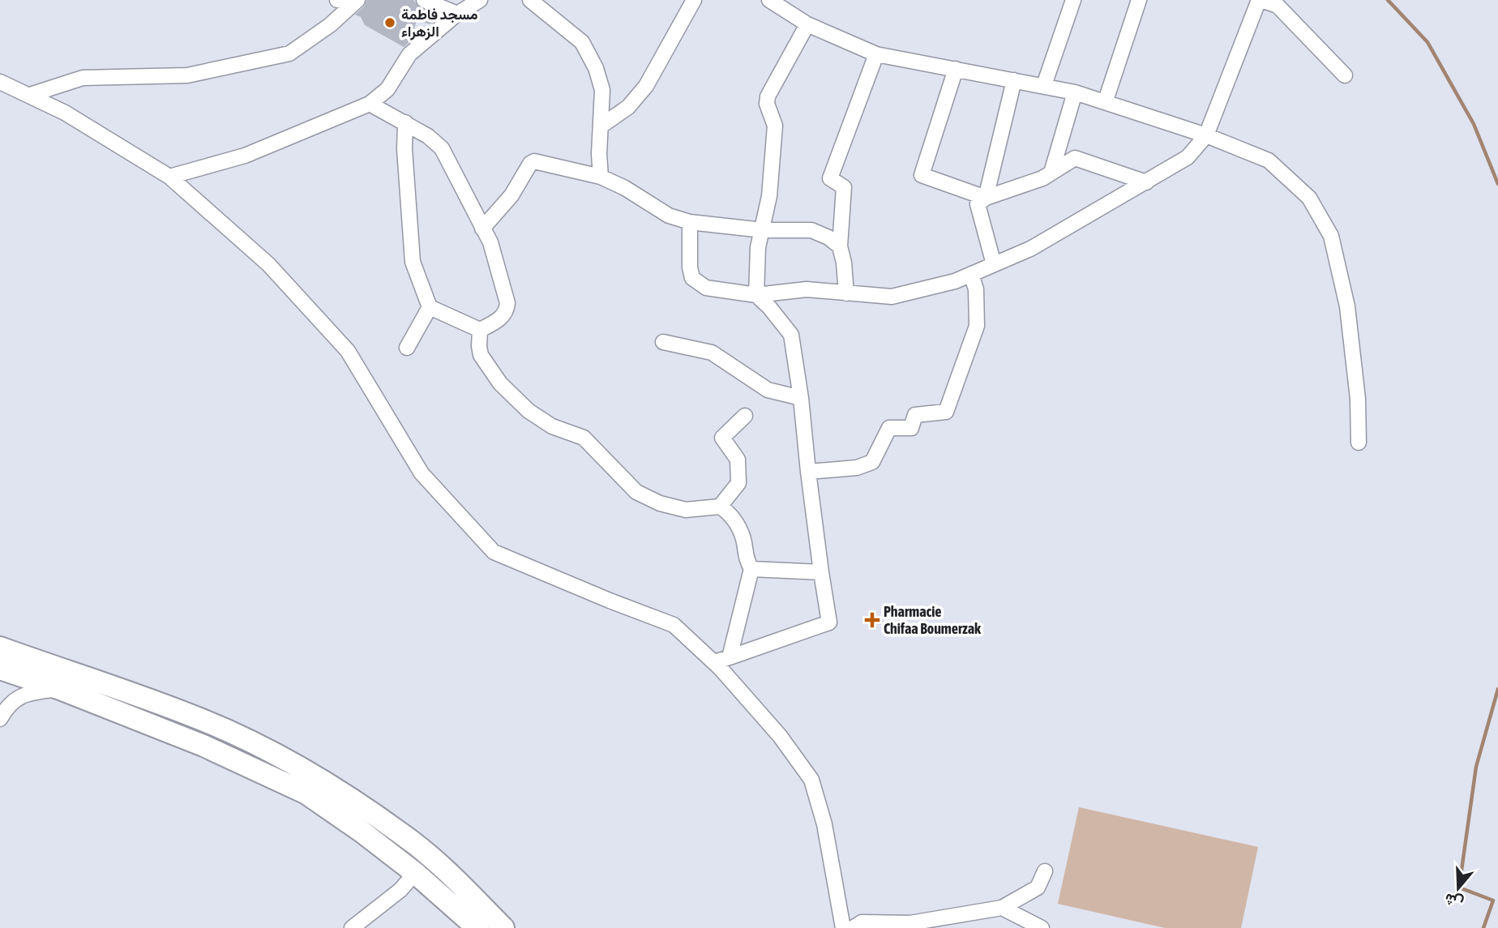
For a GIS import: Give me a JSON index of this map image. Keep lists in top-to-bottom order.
{
  "places": {
    "other": ["مسجد فاطمة الزهراء"],
    "health": ["Pharmacie Chifaa Boumerzak"]
  },
  "north": "bottom"
}
